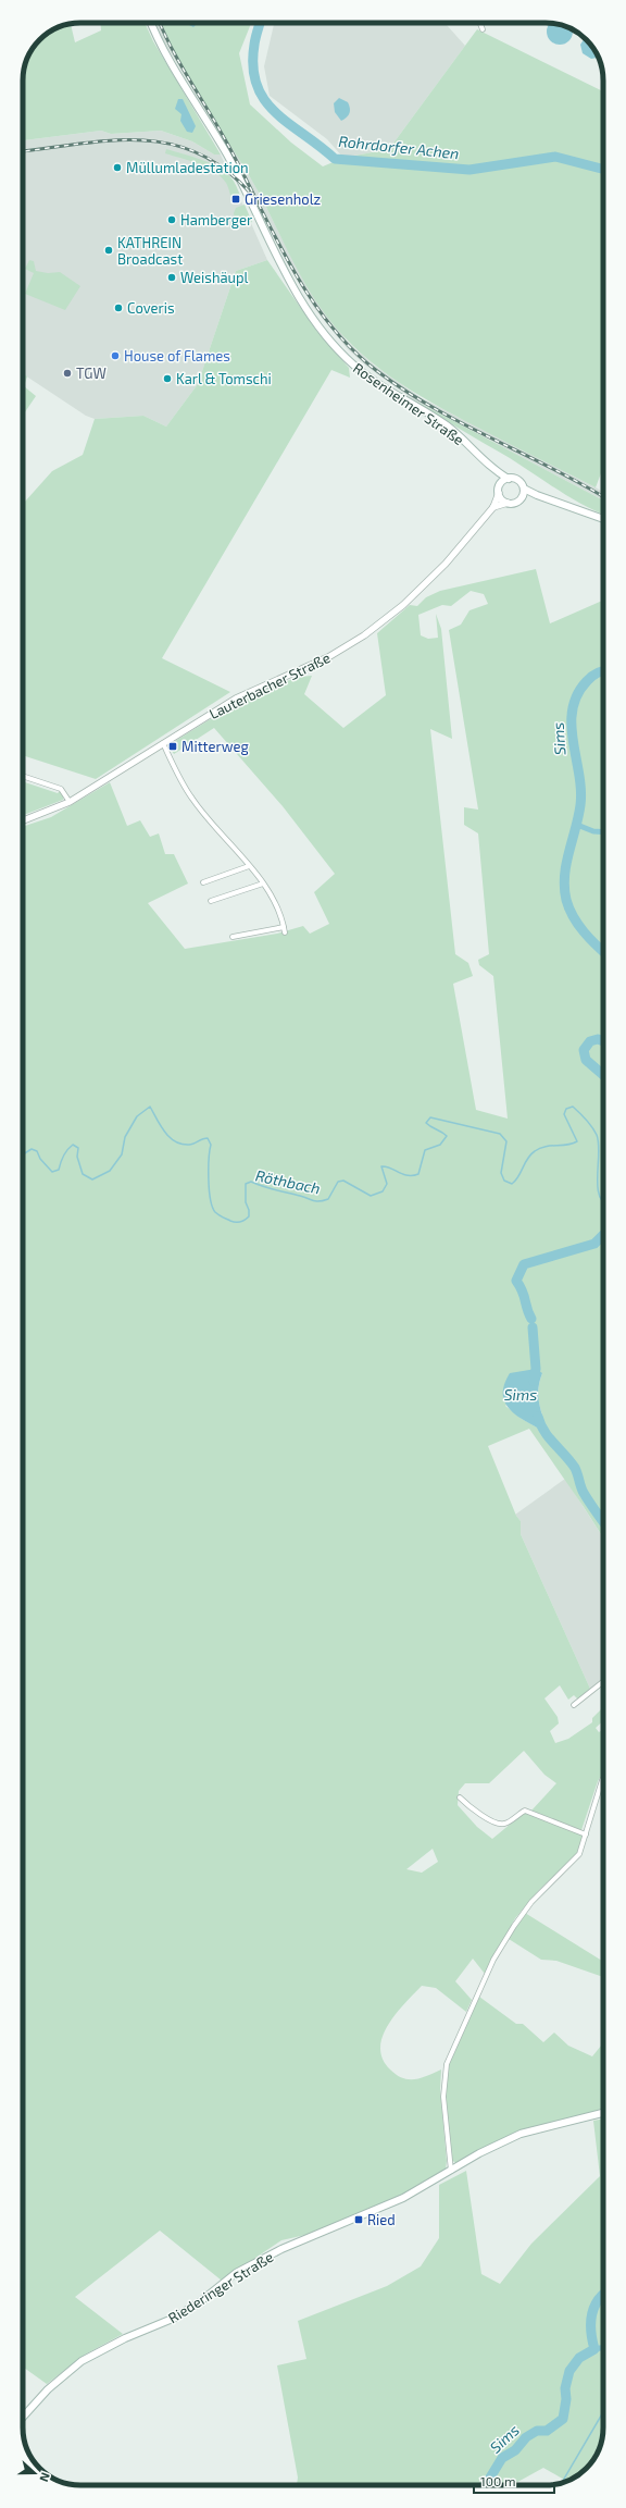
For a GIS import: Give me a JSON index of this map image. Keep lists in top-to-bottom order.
{
  "streets": {
    "main road": ["Rosenheimer Straße", "Riederinger Straße"],
    "street": ["Lauterbacher Straße"]
  },
  "crossings": [
    ["Rosenheimer Straße", "Lauterbacher Straße"]
  ],
  "water": ["Rohrdorfer Achen", "Sims", "Röthbach"],
  "places": {
    "other": [
      "Müllumladestation",
      "Hamberger",
      "KATHREIN Broadcast",
      "Weishäupl",
      "Coveris",
      "House of Flames",
      "TGW",
      "Karl & Tomschi"
    ],
    "transit": ["Griesenholz", "Mitterweg", "Ried"]
  },
  "scale_bar": "100 m",
  "north": "right"
}
